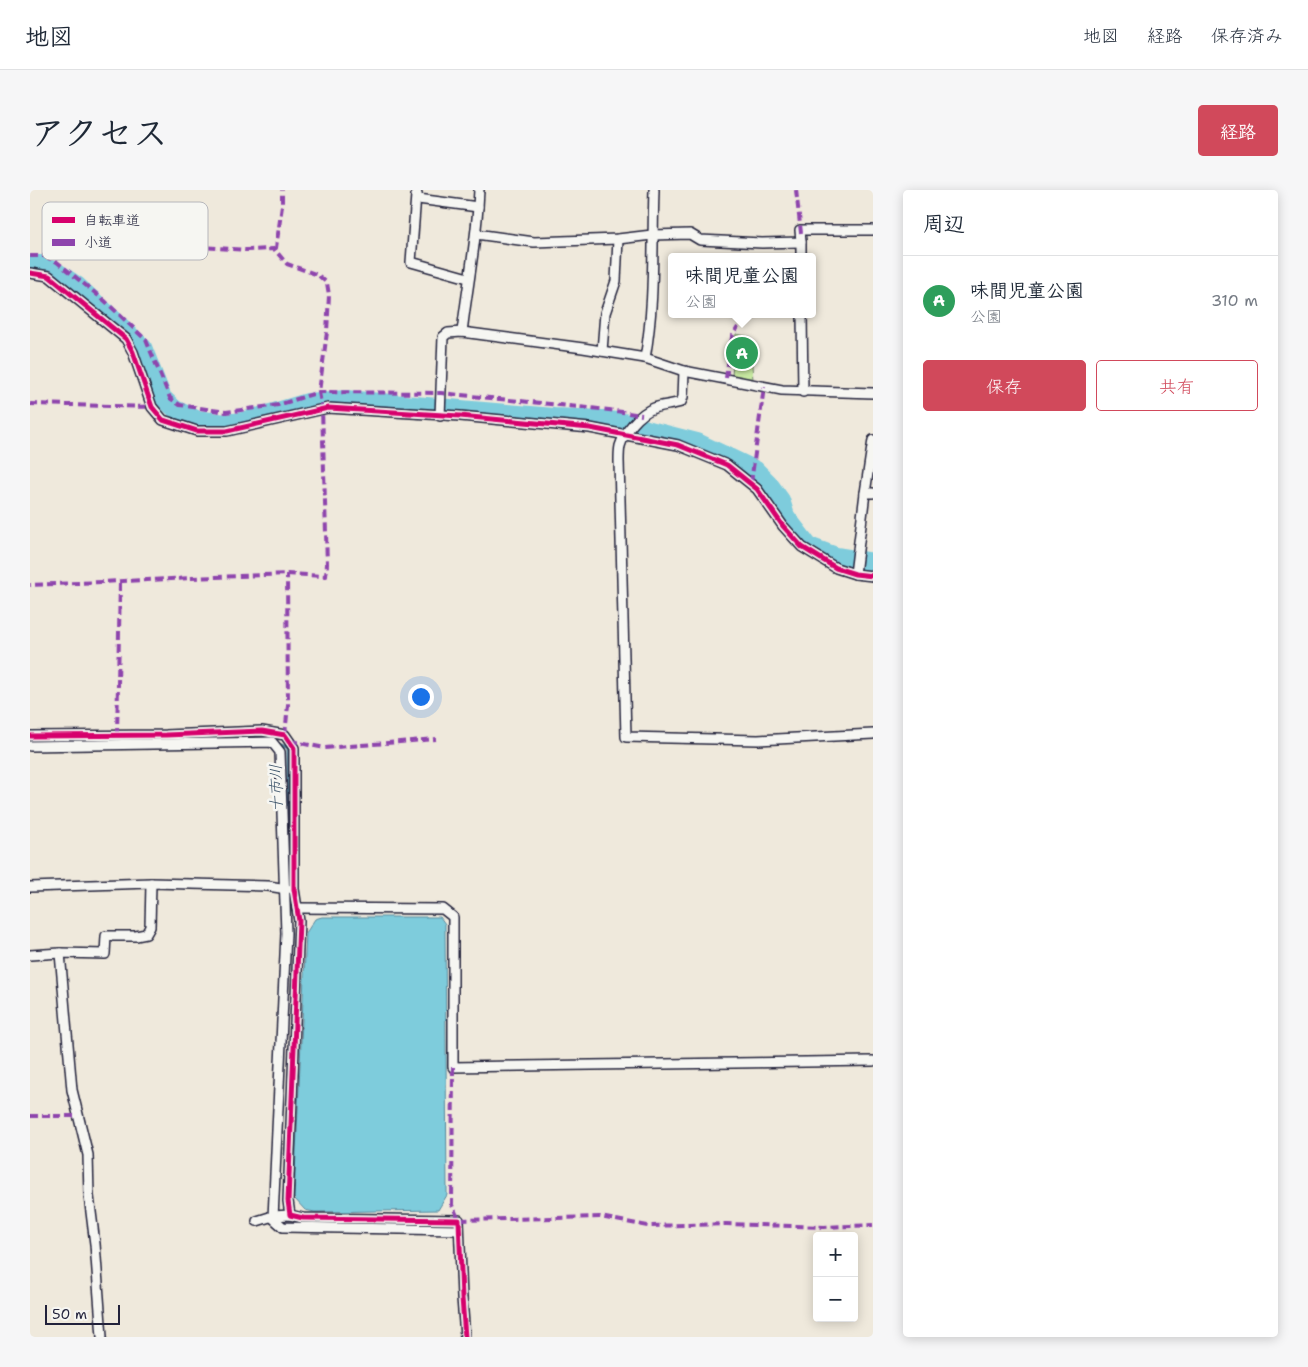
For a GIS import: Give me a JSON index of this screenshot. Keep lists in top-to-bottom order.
{
  "water": ["十市川"],
  "legend": ["自転車道", "小道"],
  "scale_bar": "50 m",
  "page": {
    "header": "地図",
    "nav": ["地図", "経路", "保存済み"],
    "title": "アクセス",
    "buttons": [
      "経路",
      ["保存", "共有"]
    ],
    "heading": "周辺",
    "popup": ["味間児童公園", "公園"],
    "list": [
      {
        "mark": "A",
        "name": "味間児童公園",
        "note": "公園",
        "value": "310 m"
      }
    ],
    "pins": "A",
    "map_buttons": ["+", "−"],
    "scale": "50 m"
  }
}
